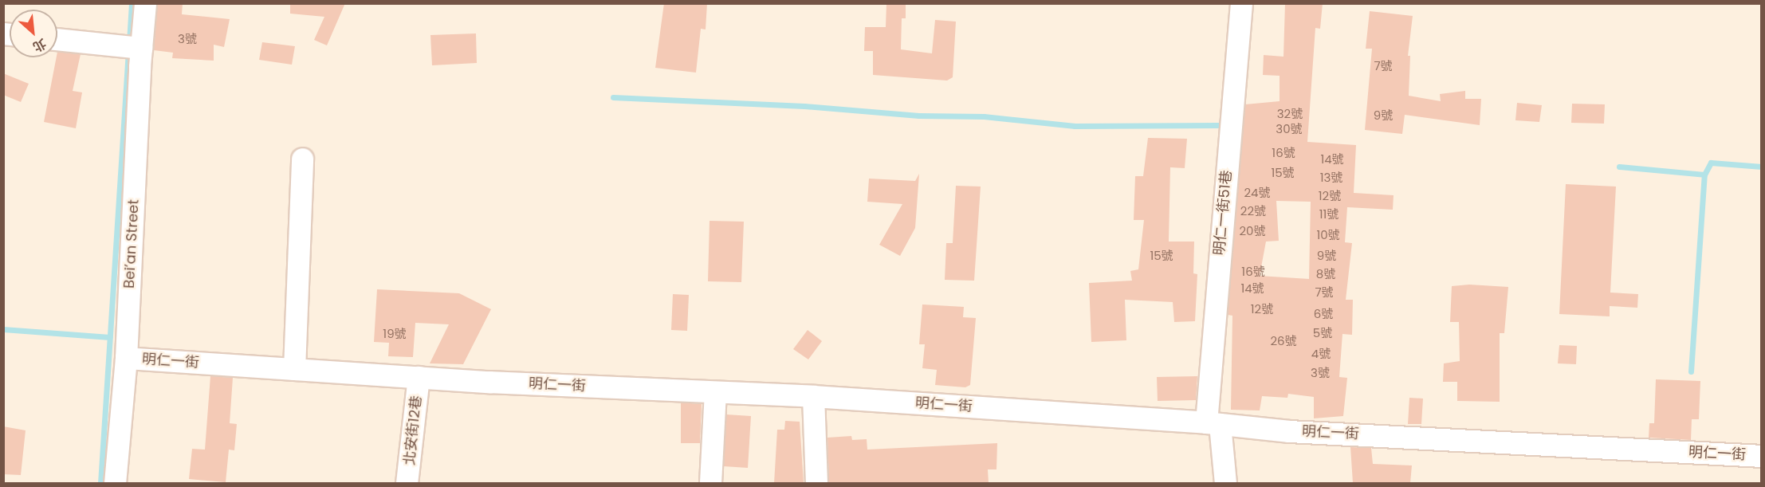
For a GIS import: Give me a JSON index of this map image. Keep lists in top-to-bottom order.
{
  "streets": {
    "street": [
      "明仁一街51巷",
      "Bei’an Street",
      "明仁一街",
      "北安街12巷"
    ]
  },
  "crossings": [
    ["明仁一街51巷", "明仁一街"],
    ["Bei’an Street", "明仁一街"],
    ["明仁一街", "北安街12巷"]
  ],
  "house_numbers": [
    "3號",
    "7號",
    "32號",
    "9號",
    "30號",
    "16號",
    "14號",
    "15號",
    "13號",
    "24號",
    "12號",
    "22號",
    "11號",
    "20號",
    "10號",
    "15號",
    "9號",
    "16號",
    "8號",
    "14號",
    "7號",
    "12號",
    "6號",
    "5號",
    "19號",
    "26號",
    "4號",
    "3號"
  ],
  "north": "bottom right"
}
